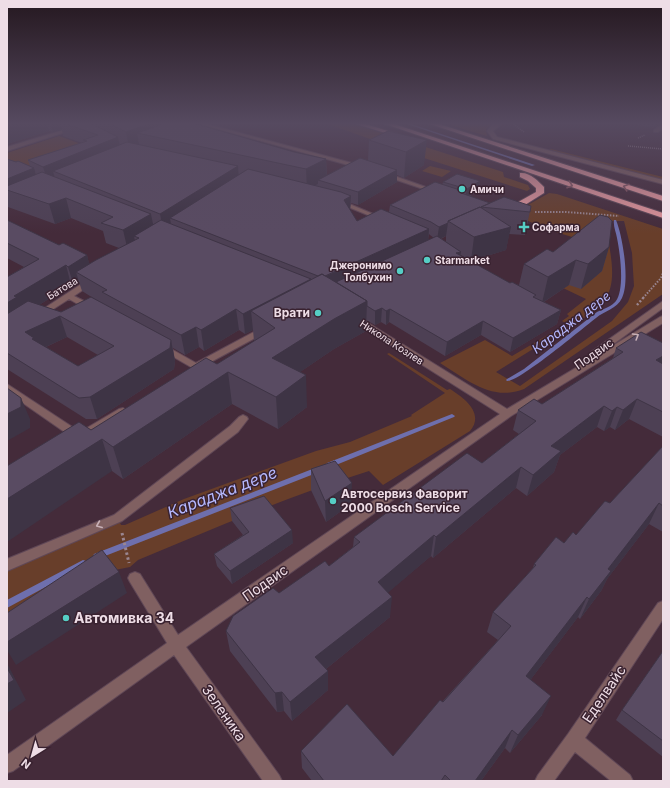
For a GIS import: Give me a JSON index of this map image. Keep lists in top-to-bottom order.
{
  "streets": {
    "street": [
      "Батова",
      "Никола Козлев",
      "Подвис",
      "Еделвайс",
      "Зеленика"
    ]
  },
  "crossings": [
    ["Никола Козлев", "Подвис"],
    ["Подвис", "Зеленика"]
  ],
  "water": ["Караджа дере"],
  "places": {
    "other": [
      "Амичи",
      "Starmarket",
      "Джеронимо Толбухин",
      "Врати",
      "Автосервиз Фаворит 2000 Bosch Service",
      "Автомивка 34"
    ],
    "health": ["Софарма"]
  },
  "north": "bottom left"
}
